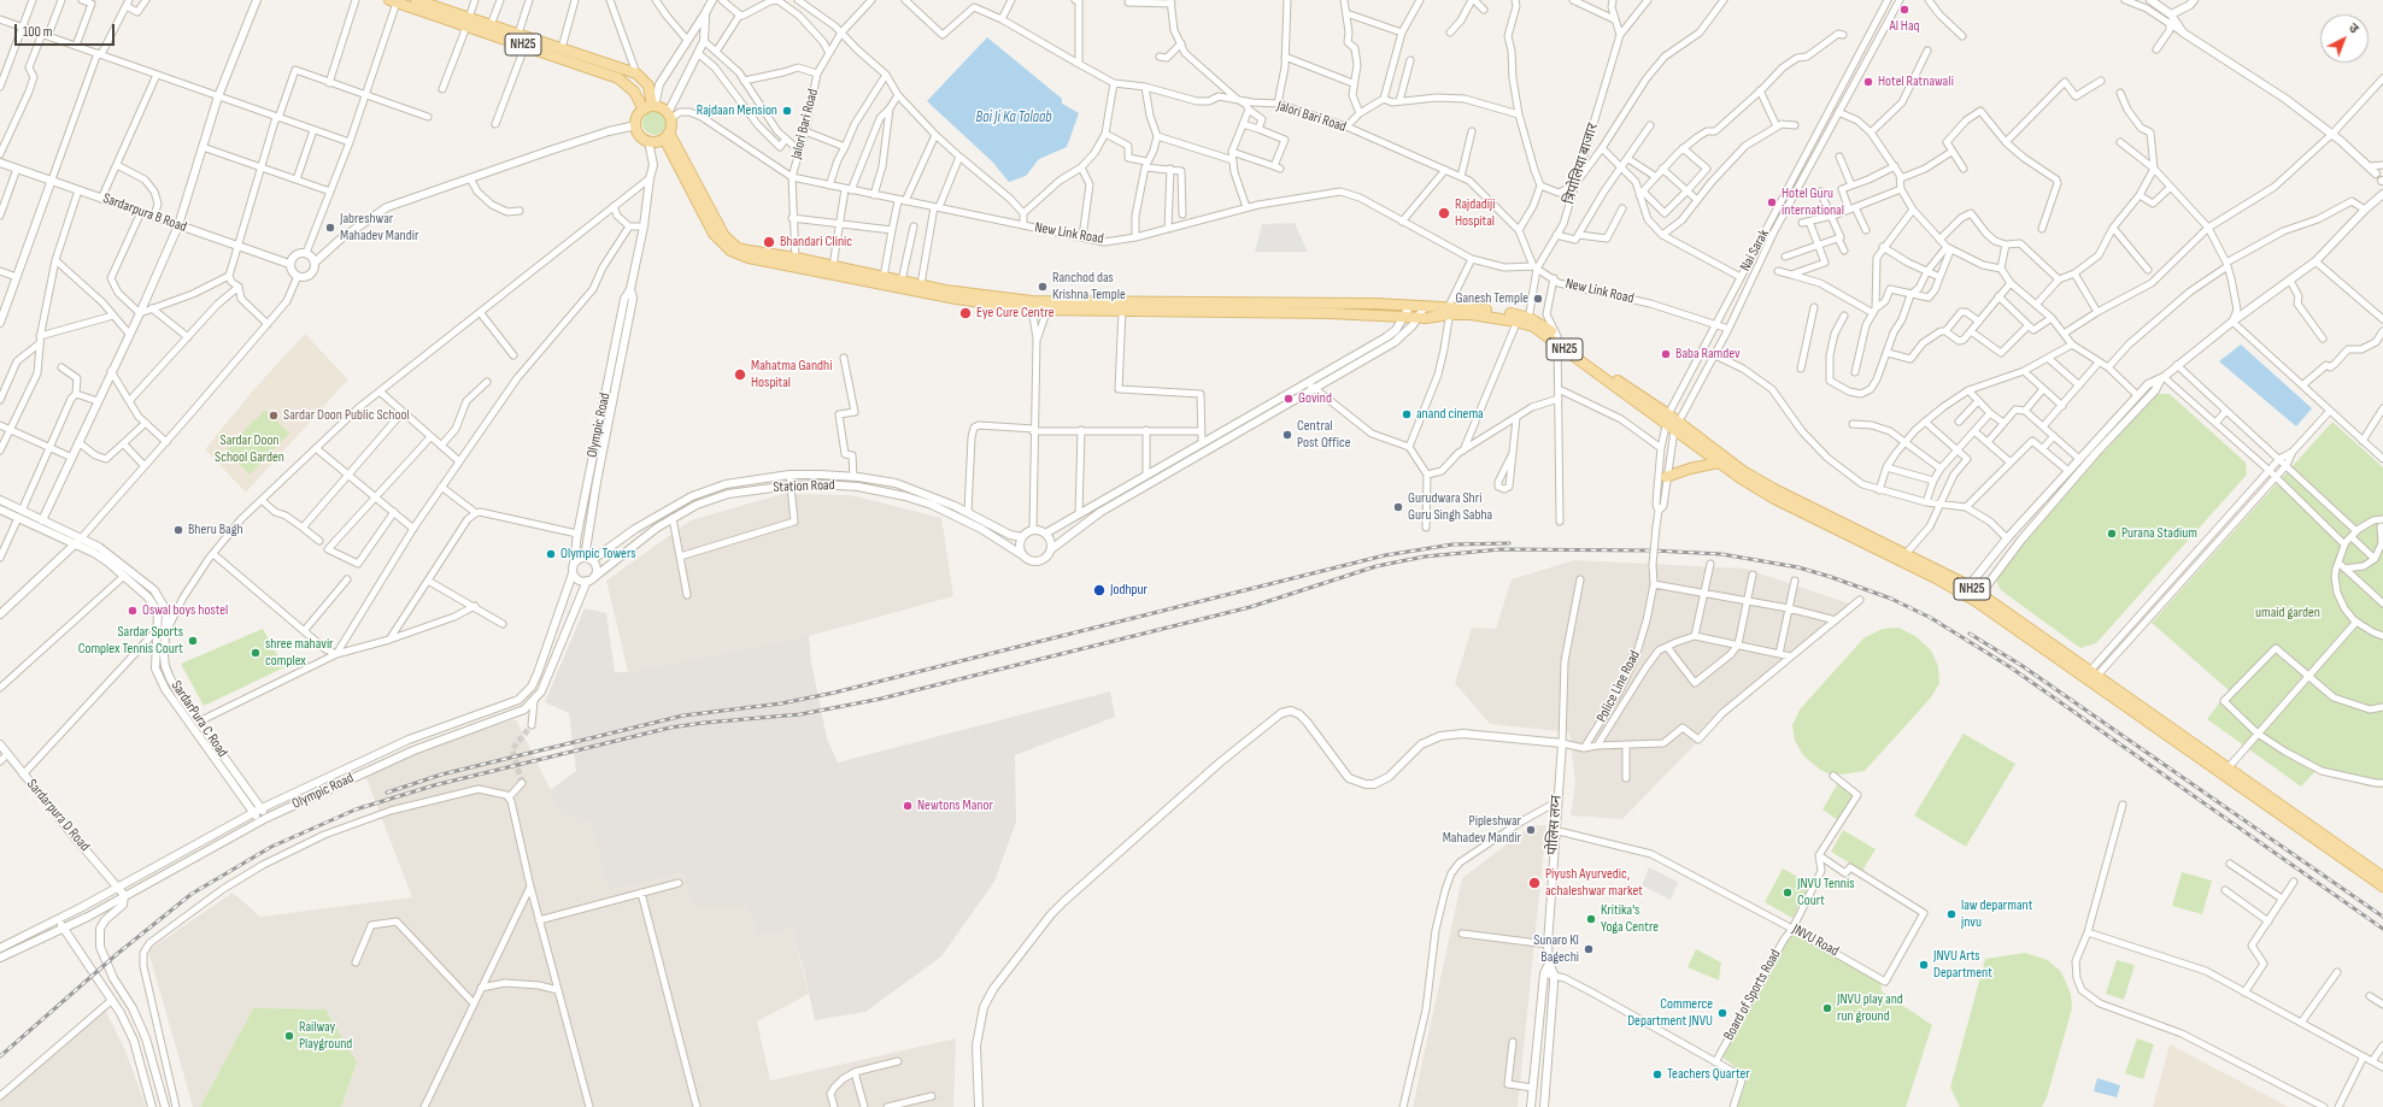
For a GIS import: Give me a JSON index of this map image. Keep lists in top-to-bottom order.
{
  "streets": {
    "main road": ["NH25"],
    "street": [
      "Jalori Bari Road",
      "त्रिपोलिया बाजार",
      "Sardarpura B Road",
      "New Link Road",
      "Nai Sarak",
      "Olympic Road",
      "Station Road",
      "Police Line Road",
      "SardarPura C Road",
      "Sardarpura D Road",
      "पोलिस लय्न",
      "JNVU Road",
      "Board of Sports Road"
    ]
  },
  "crossings": [
    ["NH25", "Jalori Bari Road"],
    ["NH25", "त्रिपोलिया बाजार"],
    ["NH25", "New Link Road"],
    ["NH25", "Nai Sarak"],
    ["NH25", "Olympic Road"],
    ["Jalori Bari Road", "त्रिपोलिया बाजार"],
    ["Jalori Bari Road", "New Link Road"],
    ["त्रिपोलिया बाजार", "New Link Road"],
    ["New Link Road", "Nai Sarak"],
    ["New Link Road", "Olympic Road"],
    ["Nai Sarak", "Police Line Road"],
    ["Olympic Road", "Station Road"],
    ["Olympic Road", "SardarPura C Road"],
    ["Olympic Road", "Sardarpura D Road"],
    ["पोलिस लय्न", "JNVU Road"],
    ["JNVU Road", "Board of Sports Road"]
  ],
  "water": ["Bai Ji Ka Talaab"],
  "parks": ["Sardar Doon School Garden", "umaid garden"],
  "places": [
    "Al Haq",
    "Hotel Ratnawali",
    "Rajdaan Mension",
    "Hotel Guru international",
    "Rajdadiji Hospital",
    "Jabreshwar Mahadev Mandir",
    "Bhandari Clinic",
    "Ranchod das Krishna Temple",
    "Ganesh Temple",
    "Eye Cure Centre",
    "Baba Ramdev",
    "Mahatma Gandhi Hospital",
    "Govind",
    "anand cinema",
    "Sardar Doon Public School",
    "Central Post Office",
    "Gurudwara Shri Guru Singh Sabha",
    "Bheru Bagh",
    "Purana Stadium",
    "Olympic Towers",
    "Jodhpur",
    "Oswal boys hostel",
    "Sardar Sports Complex Tennis Court",
    "shree mahavir complex",
    "Newtons Manor",
    "Pipleshwar Mahadev Mandir",
    "Piyush Ayurvedic, achaleshwar market",
    "JNVU Tennis Court",
    "law deparmant jnvu",
    "Kritika's Yoga Centre",
    "Sunaro KI Bagechi",
    "JNVU Arts Department",
    "JNVU play and run ground",
    "Commerce Department JNVU",
    "Railway Playground",
    "Teachers Quarter"
  ],
  "scale_bar": "100 m",
  "north": "top right"
}
